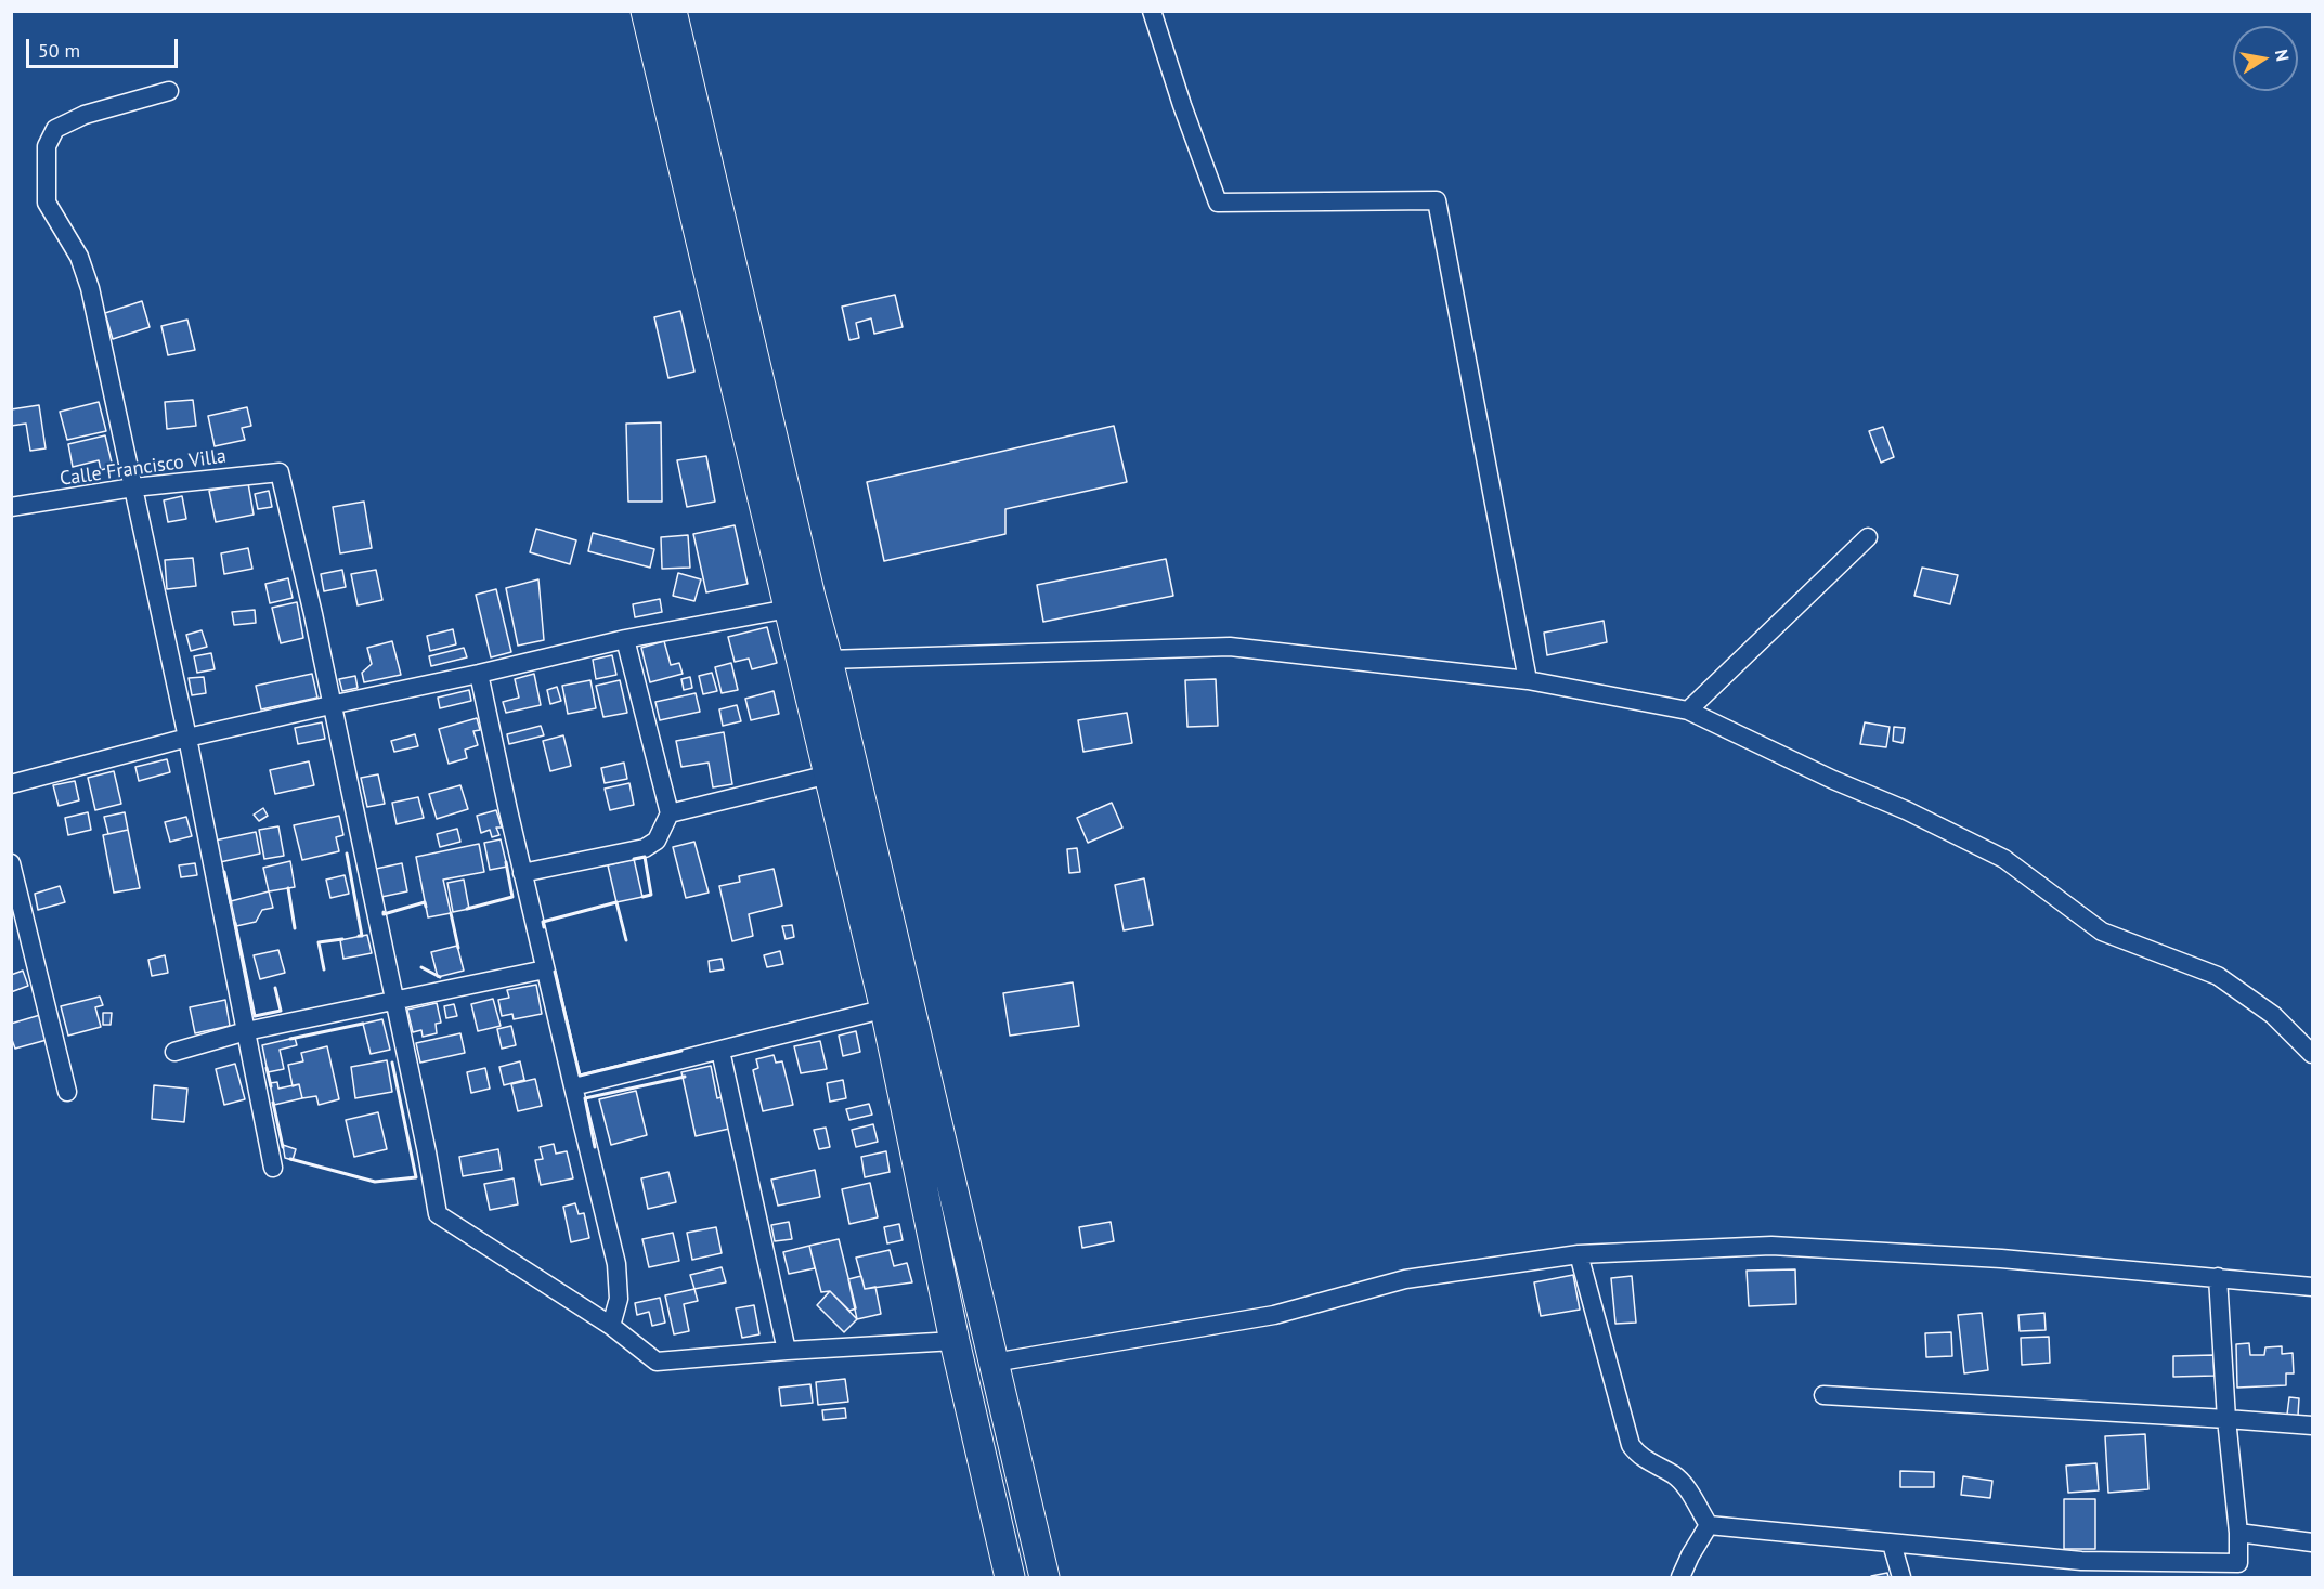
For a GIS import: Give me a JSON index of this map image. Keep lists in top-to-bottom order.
{
  "streets": {
    "street": ["Calle Francisco Villa"]
  },
  "scale_bar": "50 m",
  "north": "right"
}
